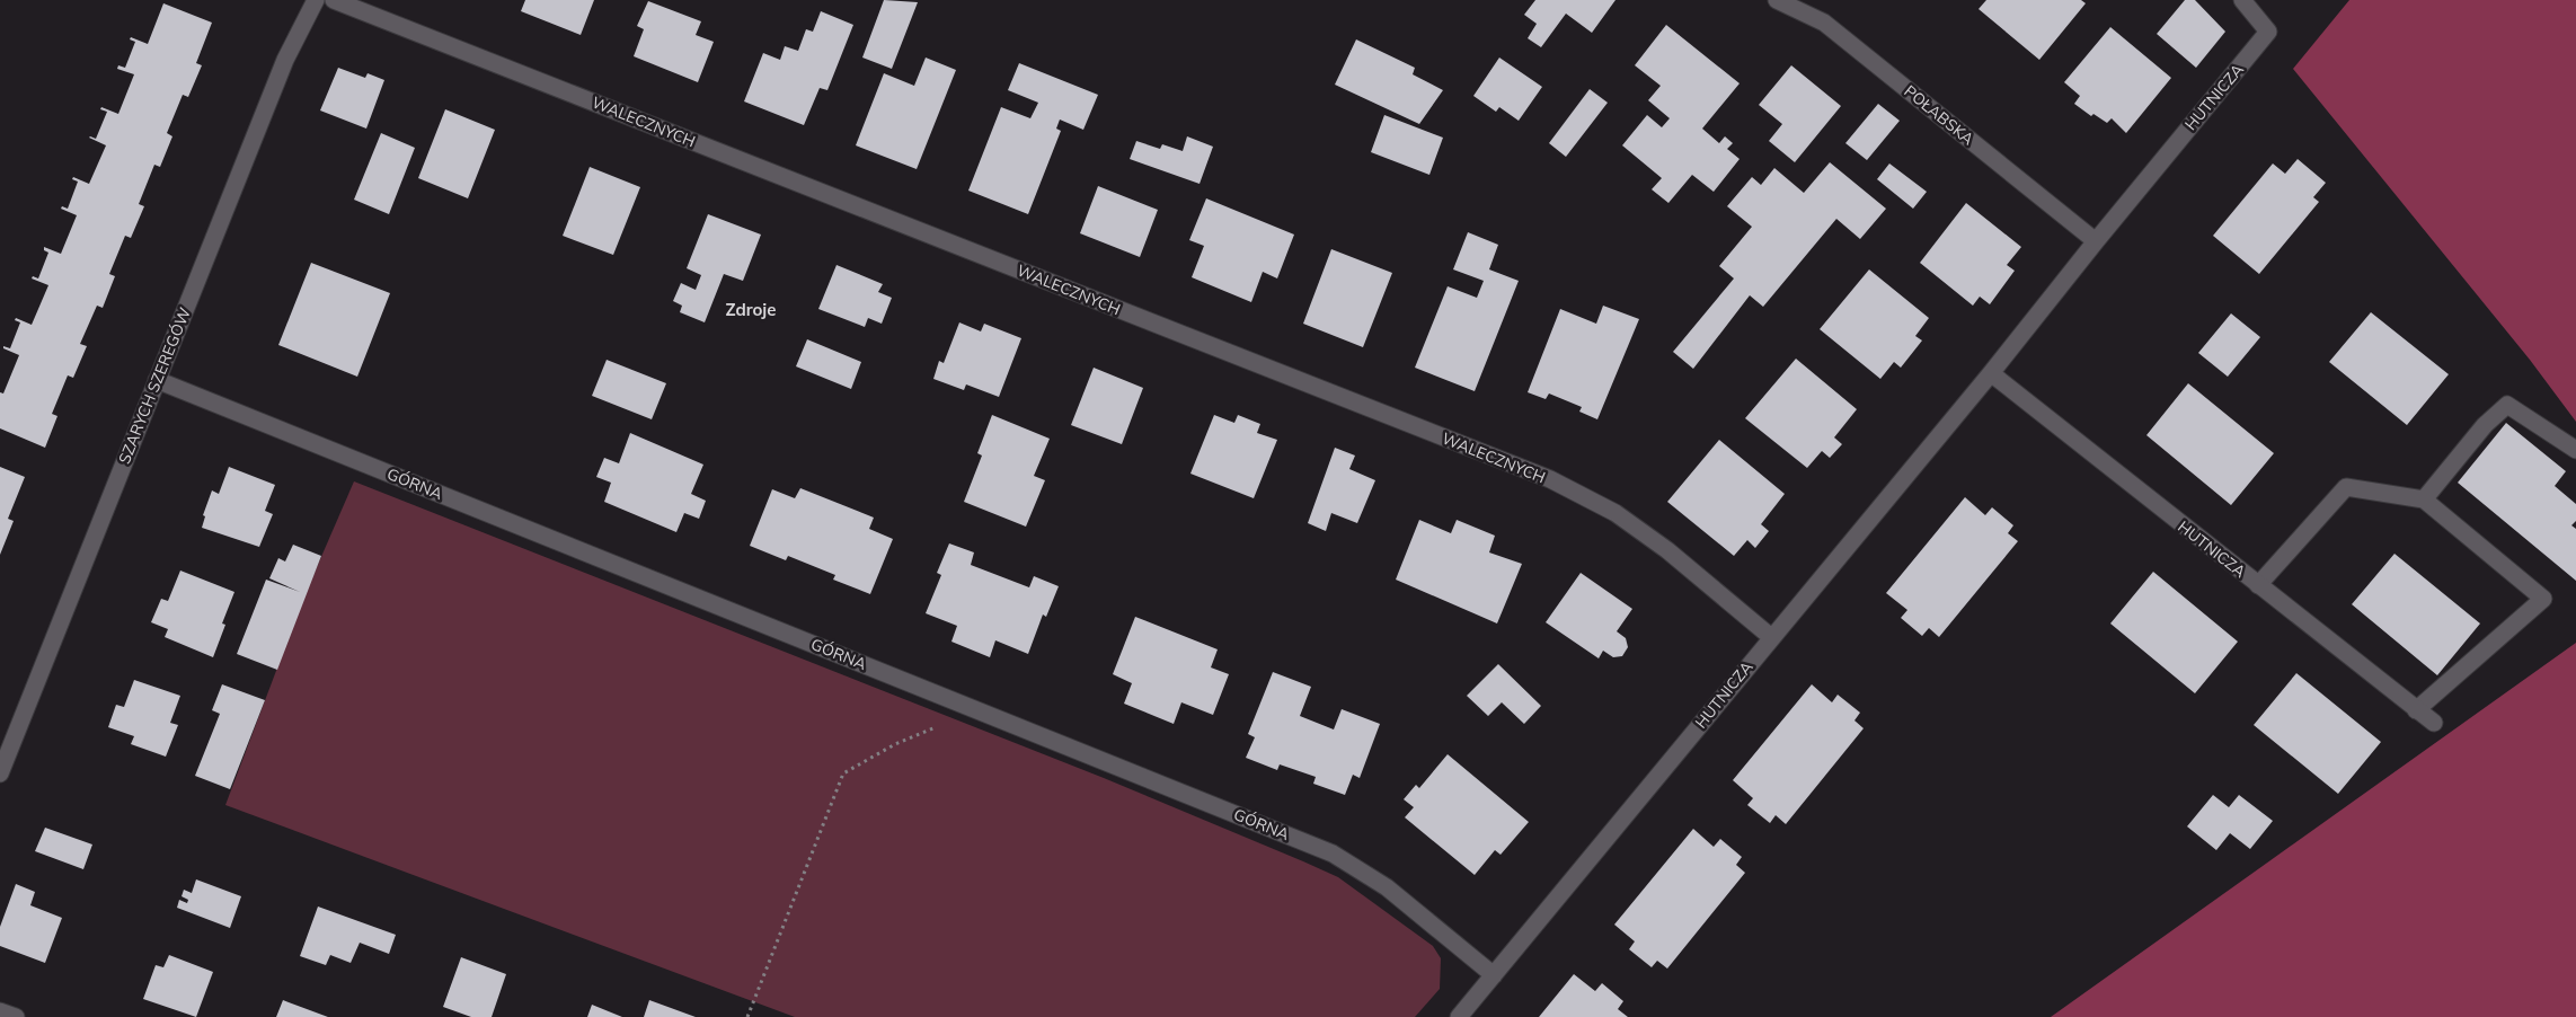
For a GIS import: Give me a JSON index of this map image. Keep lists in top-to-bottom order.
{
  "streets": {
    "street": [
      "HUTNICZA",
      "POŁABSKA",
      "WALECZNYCH",
      "SZARYCH SZEREGÓW",
      "GÓRNA"
    ]
  },
  "crossings": [
    ["HUTNICZA", "POŁABSKA"],
    ["HUTNICZA", "WALECZNYCH"],
    ["HUTNICZA", "GÓRNA"],
    ["SZARYCH SZEREGÓW", "GÓRNA"]
  ],
  "districts": ["Zdroje"]
}
